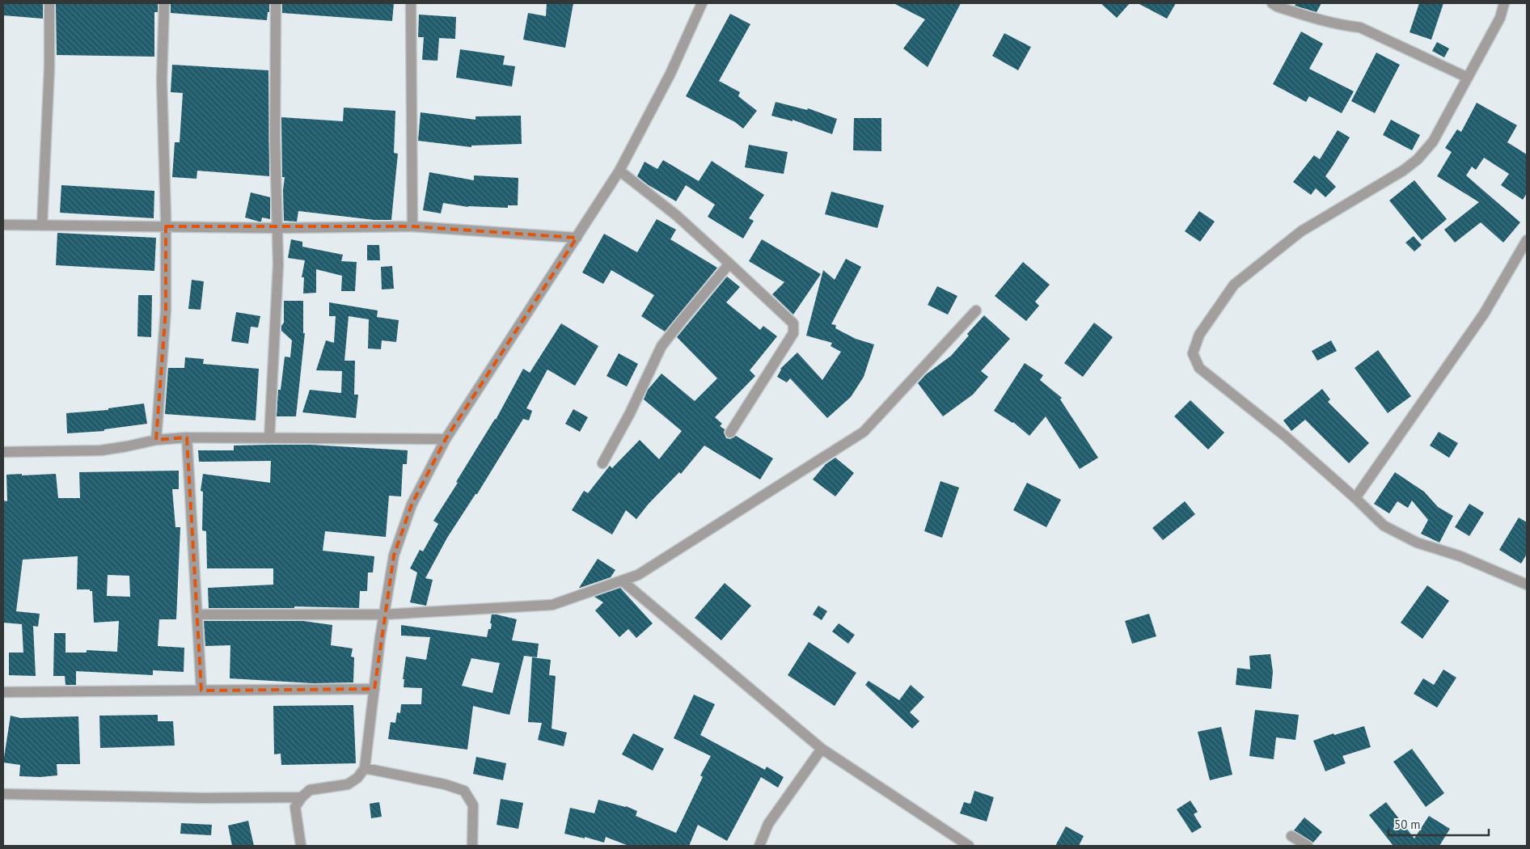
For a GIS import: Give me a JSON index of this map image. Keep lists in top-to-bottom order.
{
  "scale_bar": "50 m"
}
